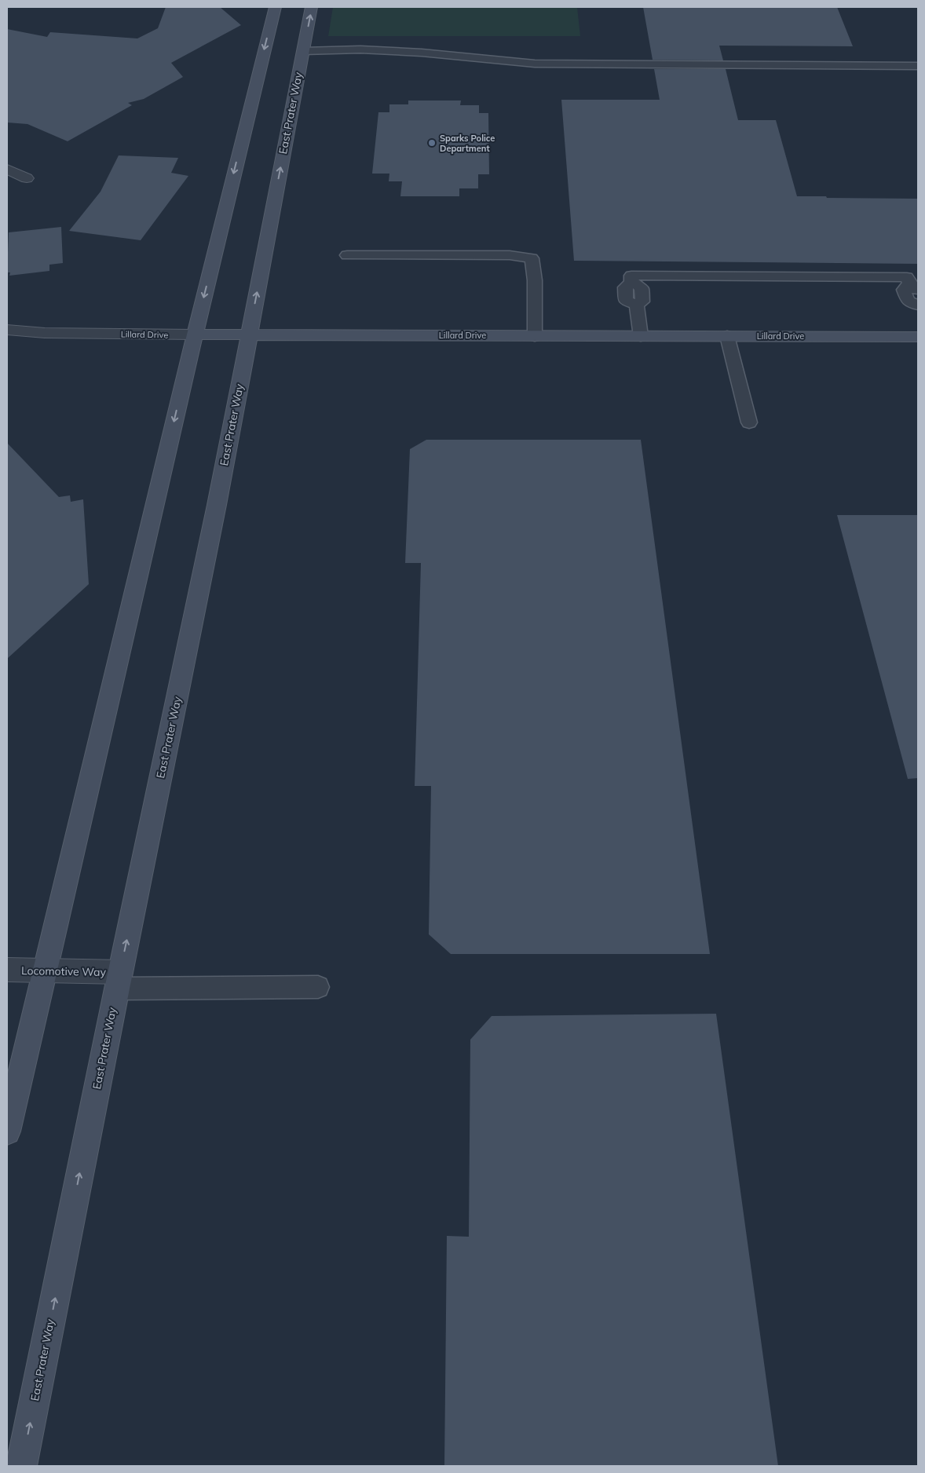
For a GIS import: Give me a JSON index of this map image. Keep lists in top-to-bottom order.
{
  "streets": {
    "main road": ["East Prater Way", "Lillard Drive"],
    "street": ["Locomotive Way"]
  },
  "crossings": [
    ["East Prater Way", "Lillard Drive"],
    ["East Prater Way", "Locomotive Way"]
  ],
  "places": ["Sparks Police Department"]
}
